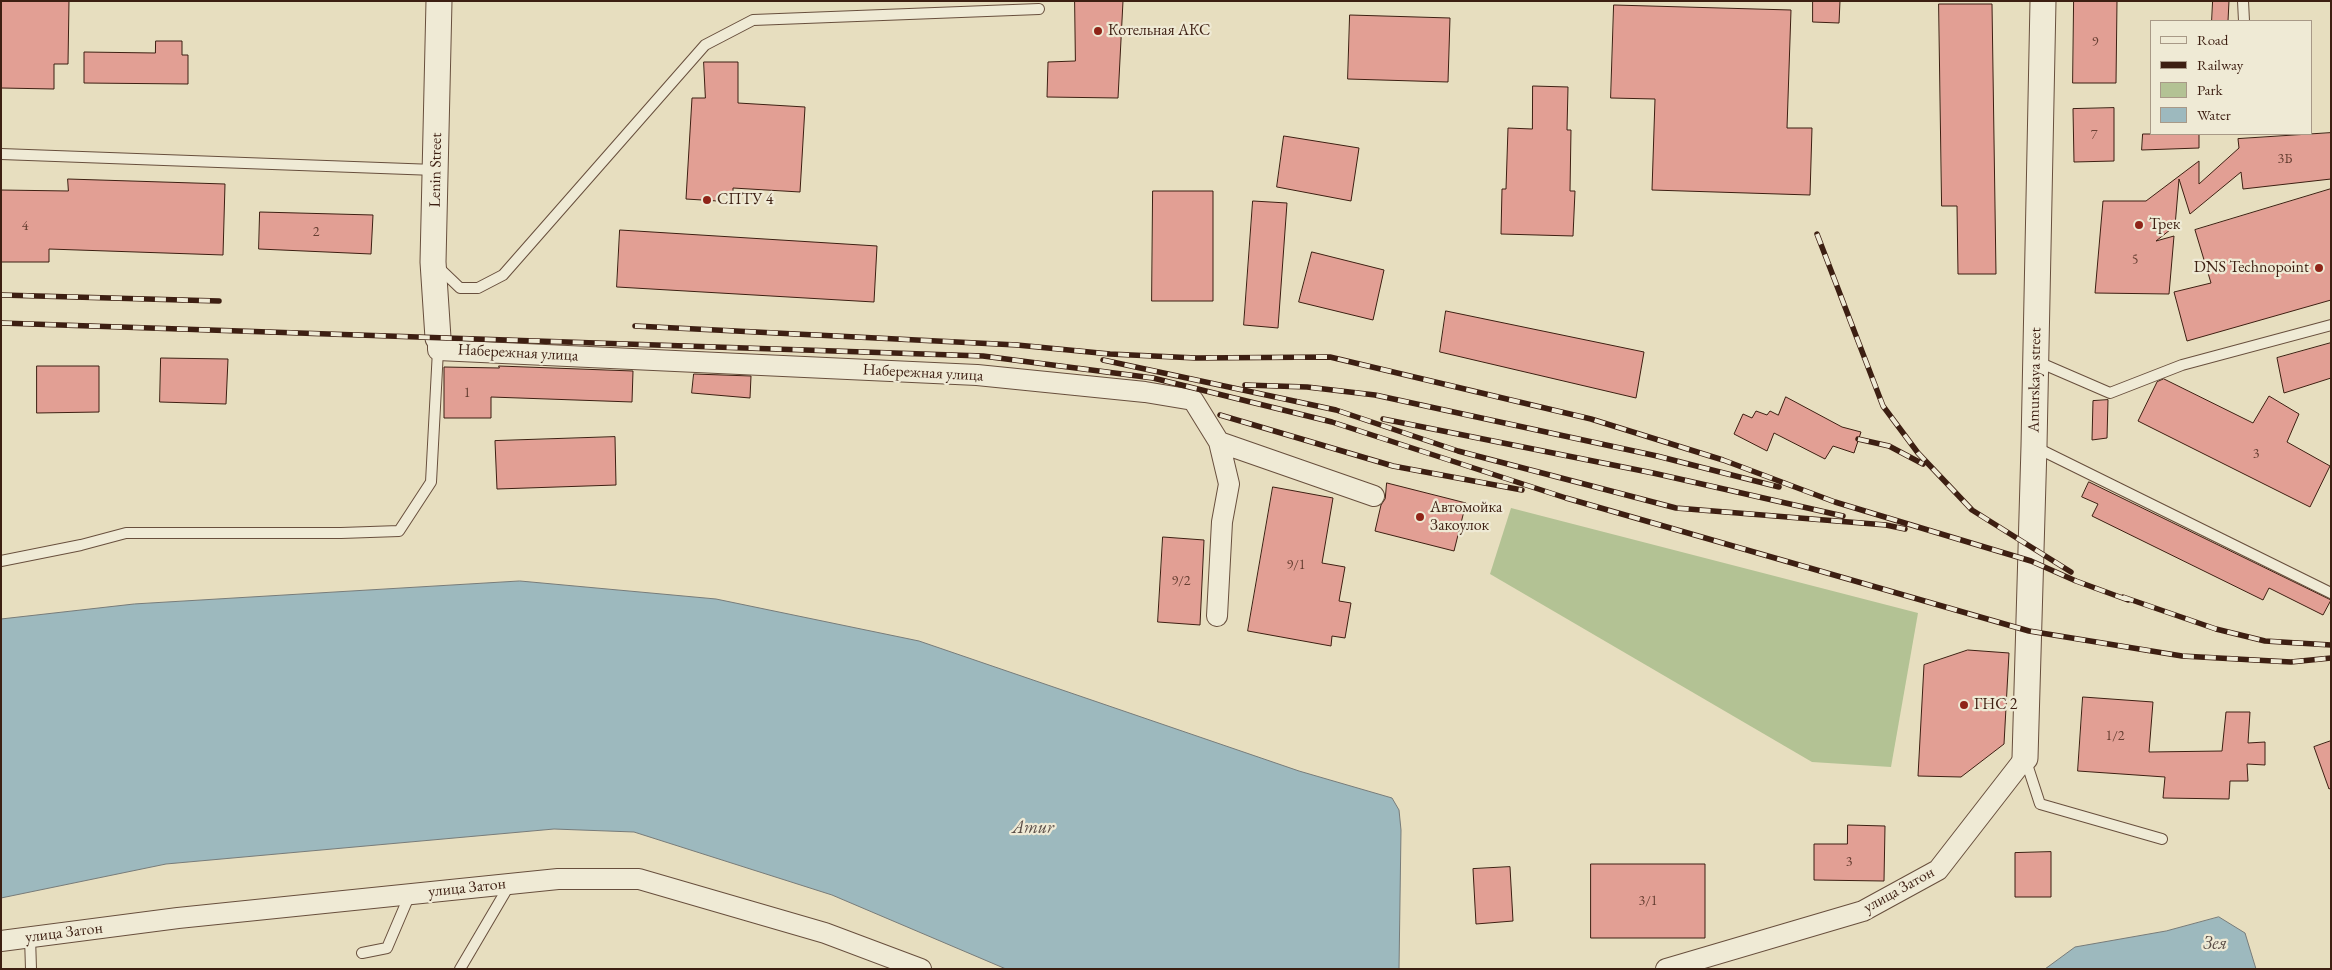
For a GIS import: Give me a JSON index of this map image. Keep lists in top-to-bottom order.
{
  "streets": {
    "street": [
      "Lenin Street",
      "Набережная улица",
      "Amurskaya street",
      "улица Затон"
    ]
  },
  "crossings": [
    ["Lenin Street", "Набережная улица"],
    ["Amurskaya street", "улица Затон"]
  ],
  "water": ["Amur", "Зея"],
  "places": [
    "Котельная АКС",
    "СПТУ 4",
    "Трек",
    "DNS Technopoint",
    "Автомойка Закоулок",
    "ГНС 2"
  ],
  "house_numbers": [
    "9",
    "7",
    "3Б",
    "4",
    "2",
    "5",
    "1",
    "3",
    "9/1",
    "9/2",
    "1/2",
    "3",
    "3/1"
  ],
  "legend": [
    "Road",
    "Railway",
    "Park",
    "Water"
  ]
}
